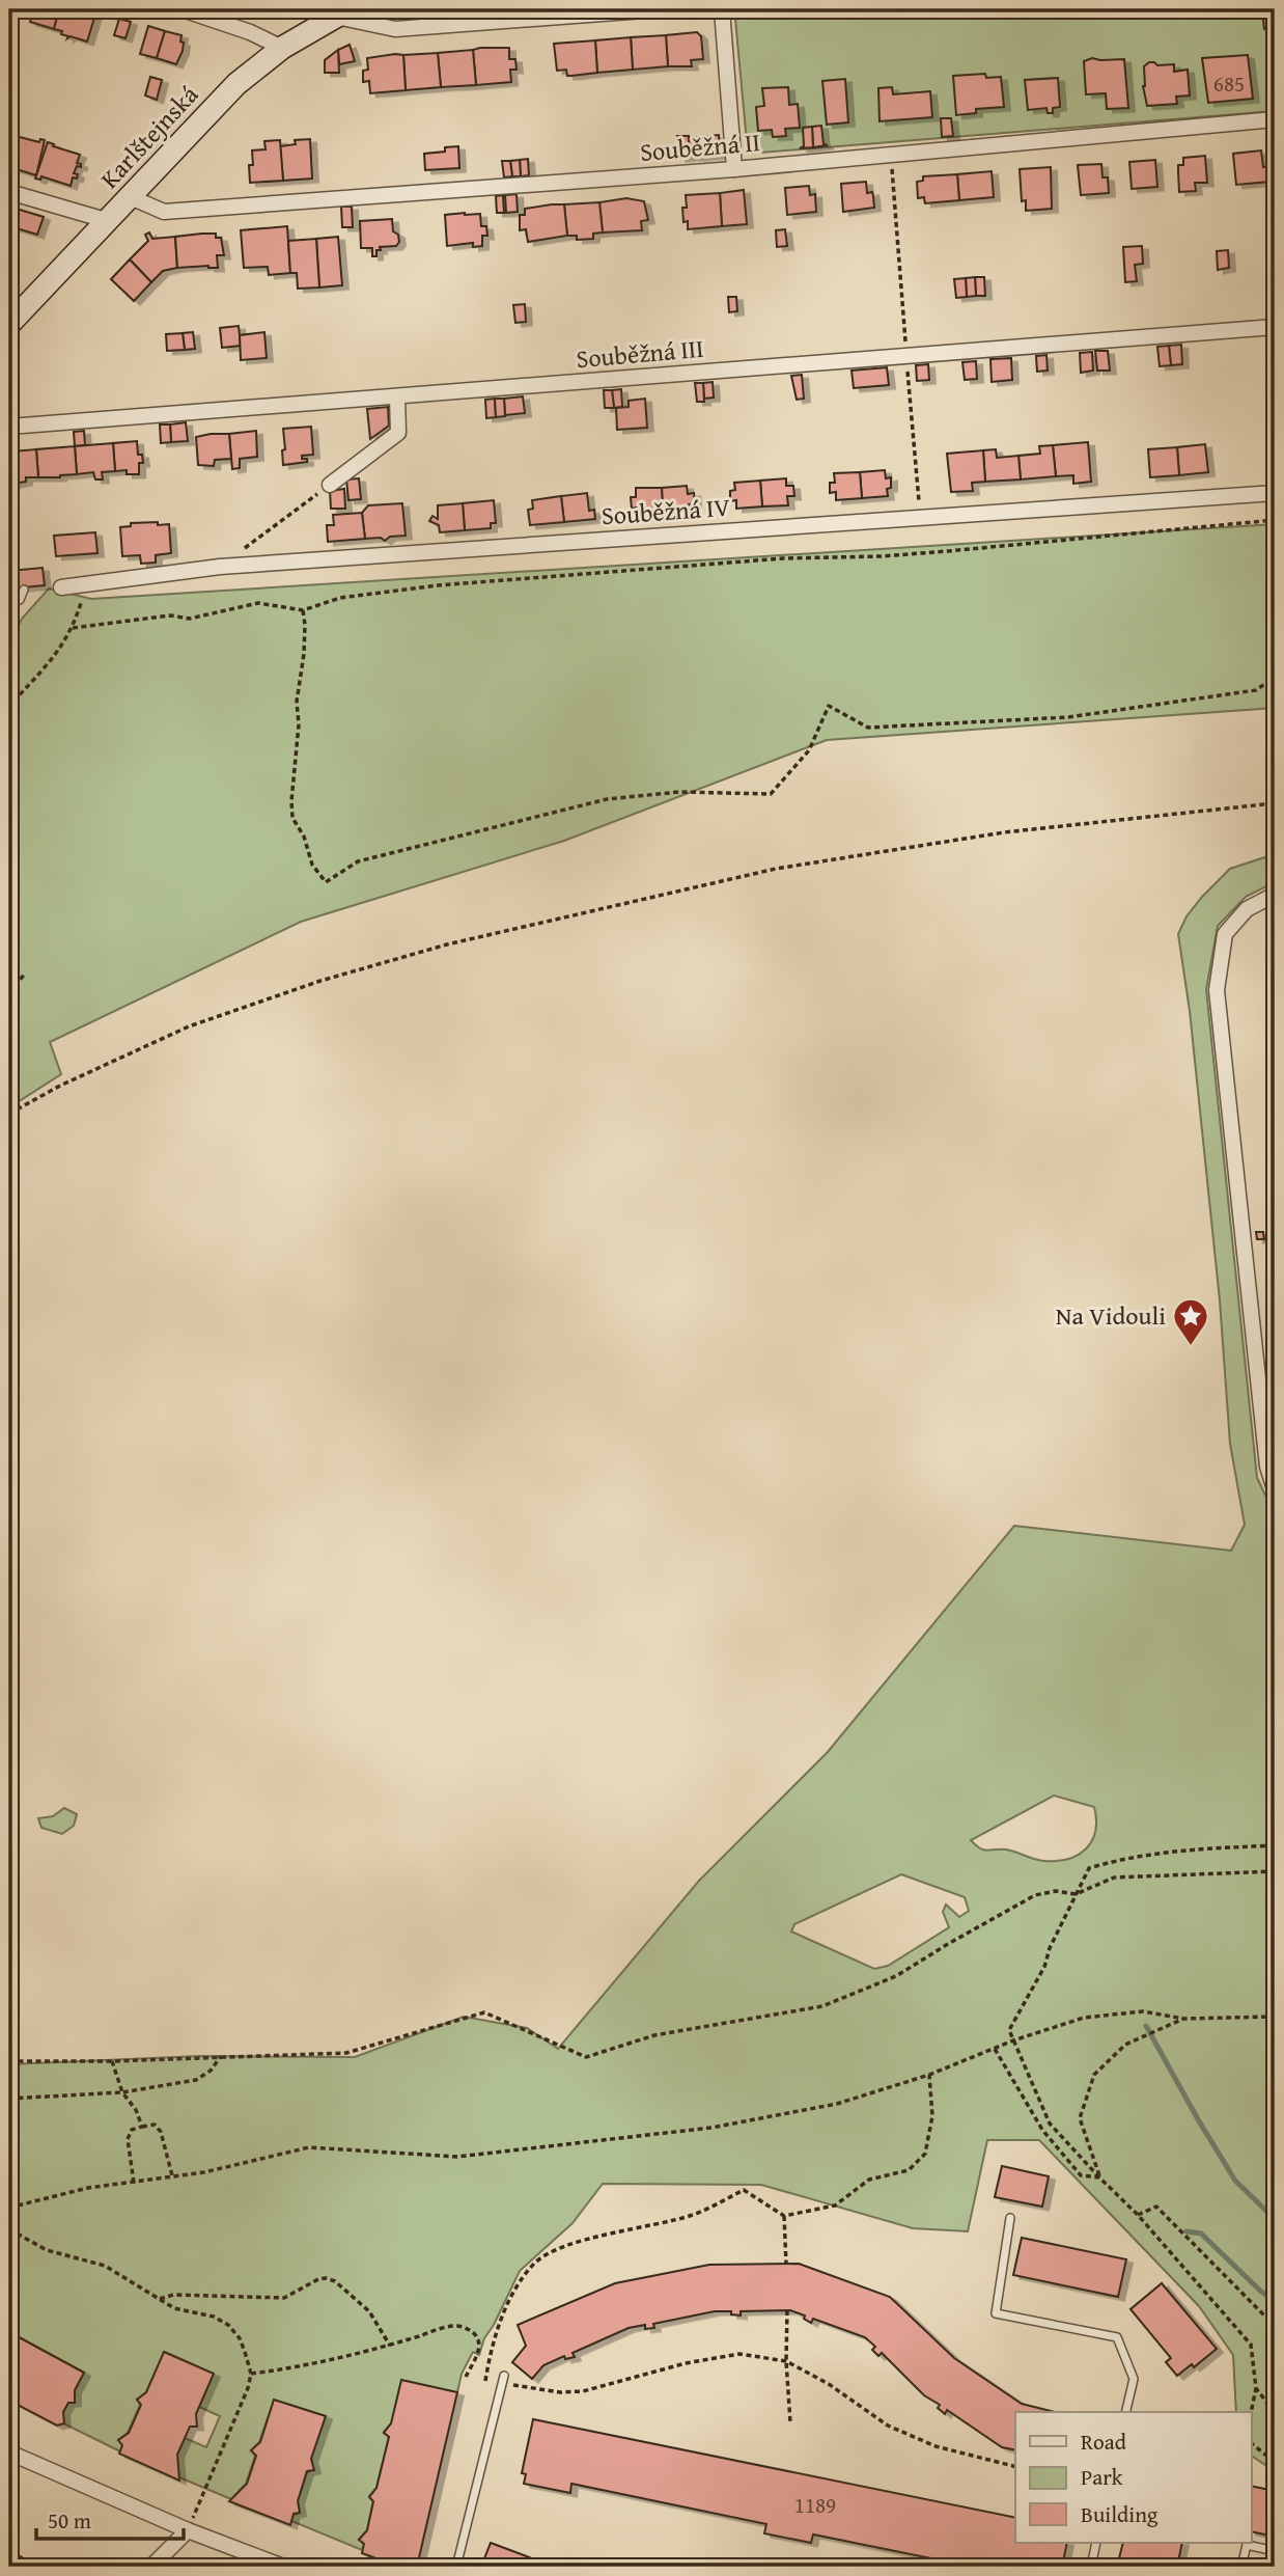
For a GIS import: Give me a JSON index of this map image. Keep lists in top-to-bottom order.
{
  "streets": {
    "street": [
      "Karlštejnská",
      "Souběžná Ⅱ",
      "Souběžná Ⅲ",
      "Souběžná Ⅳ"
    ]
  },
  "crossings": [
    ["Karlštejnská", "Souběžná Ⅱ"]
  ],
  "places": {
    "place": ["Na Vidouli"]
  },
  "house_numbers": ["685", "1189"],
  "legend": ["Road", "Park", "Building"],
  "scale_bar": "50 m"
}
